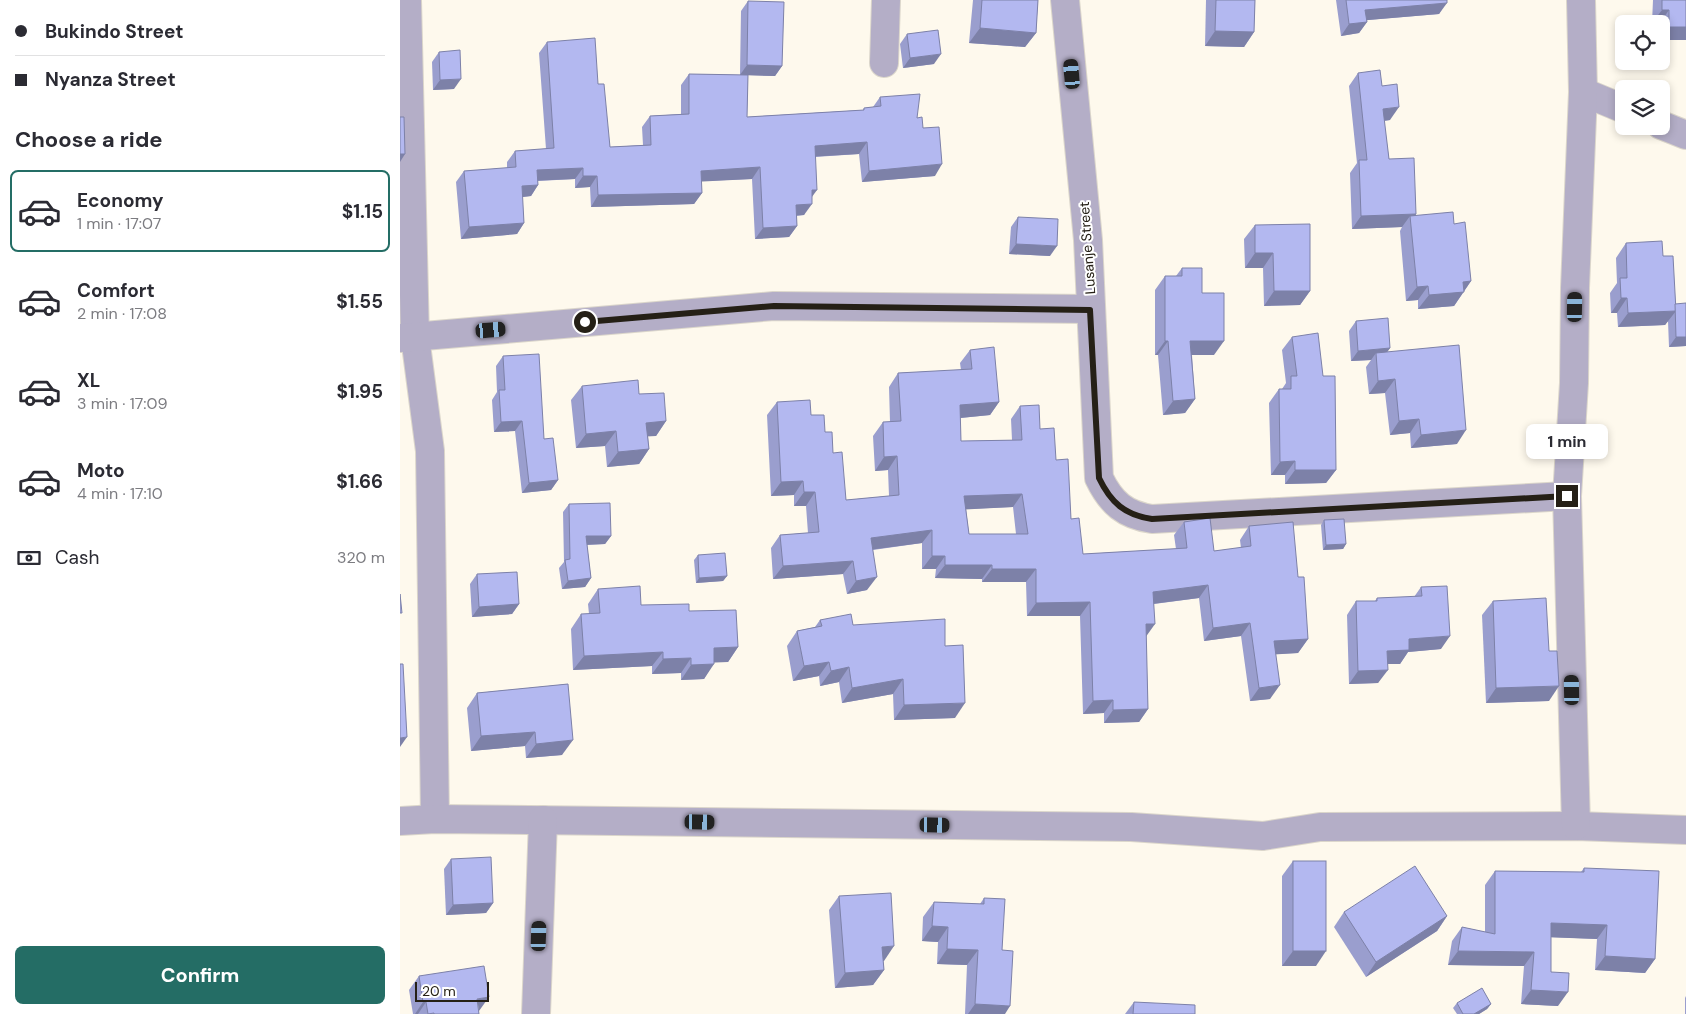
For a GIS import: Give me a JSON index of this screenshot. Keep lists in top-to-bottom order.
{
  "streets": {
    "street": ["Lusanje Street"]
  },
  "scale_bar": "20 m",
  "page": {
    "banner": ["Bukindo Street", "Nyanza Street"],
    "heading": "Choose a ride",
    "list": [
      {
        "name": "Economy",
        "note": "1 min · 17:07",
        "value": "$1.15"
      },
      {
        "name": "Comfort",
        "note": "2 min · 17:08",
        "value": "$1.55"
      },
      {
        "name": "XL",
        "note": "3 min · 17:09",
        "value": "$1.95"
      },
      {
        "name": "Moto",
        "note": "4 min · 17:10",
        "value": "$1.66"
      }
    ],
    "bubble": "1 min",
    "pay": ["Cash", "320 m"],
    "buttons": "Confirm",
    "scale": "20 m"
  }
}
